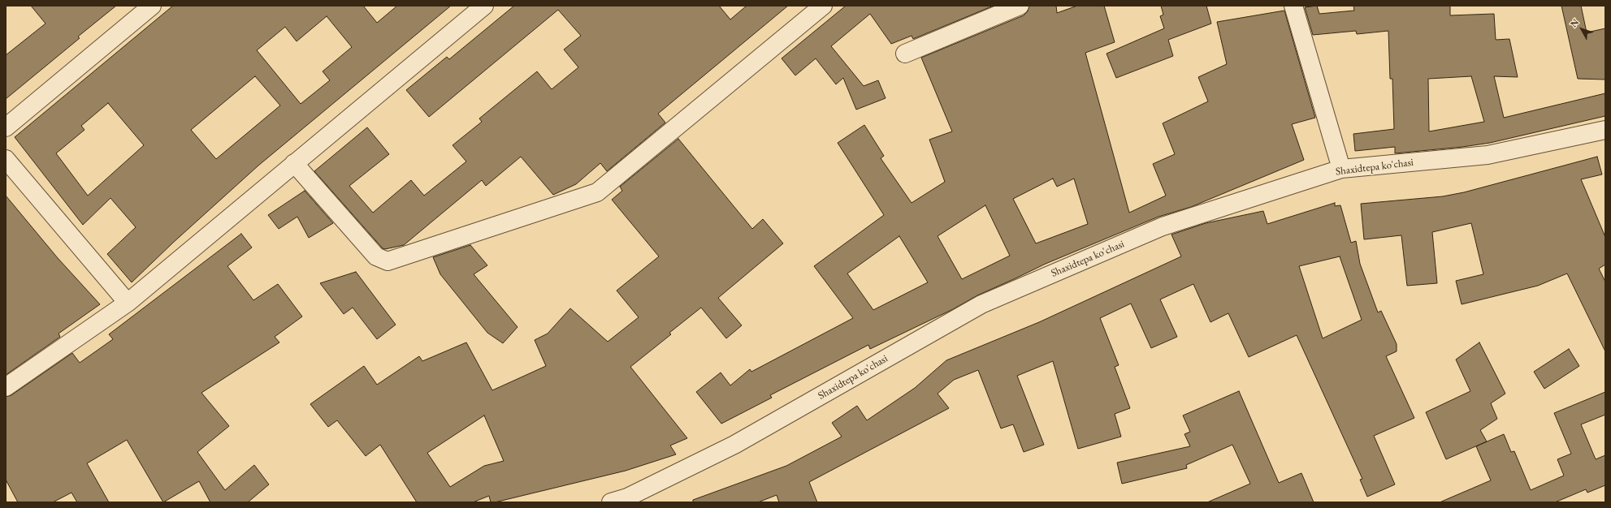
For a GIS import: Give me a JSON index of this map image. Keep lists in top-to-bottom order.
{
  "streets": {
    "street": ["Shaxidtepa ko'chasi"]
  },
  "north": "top left"
}
